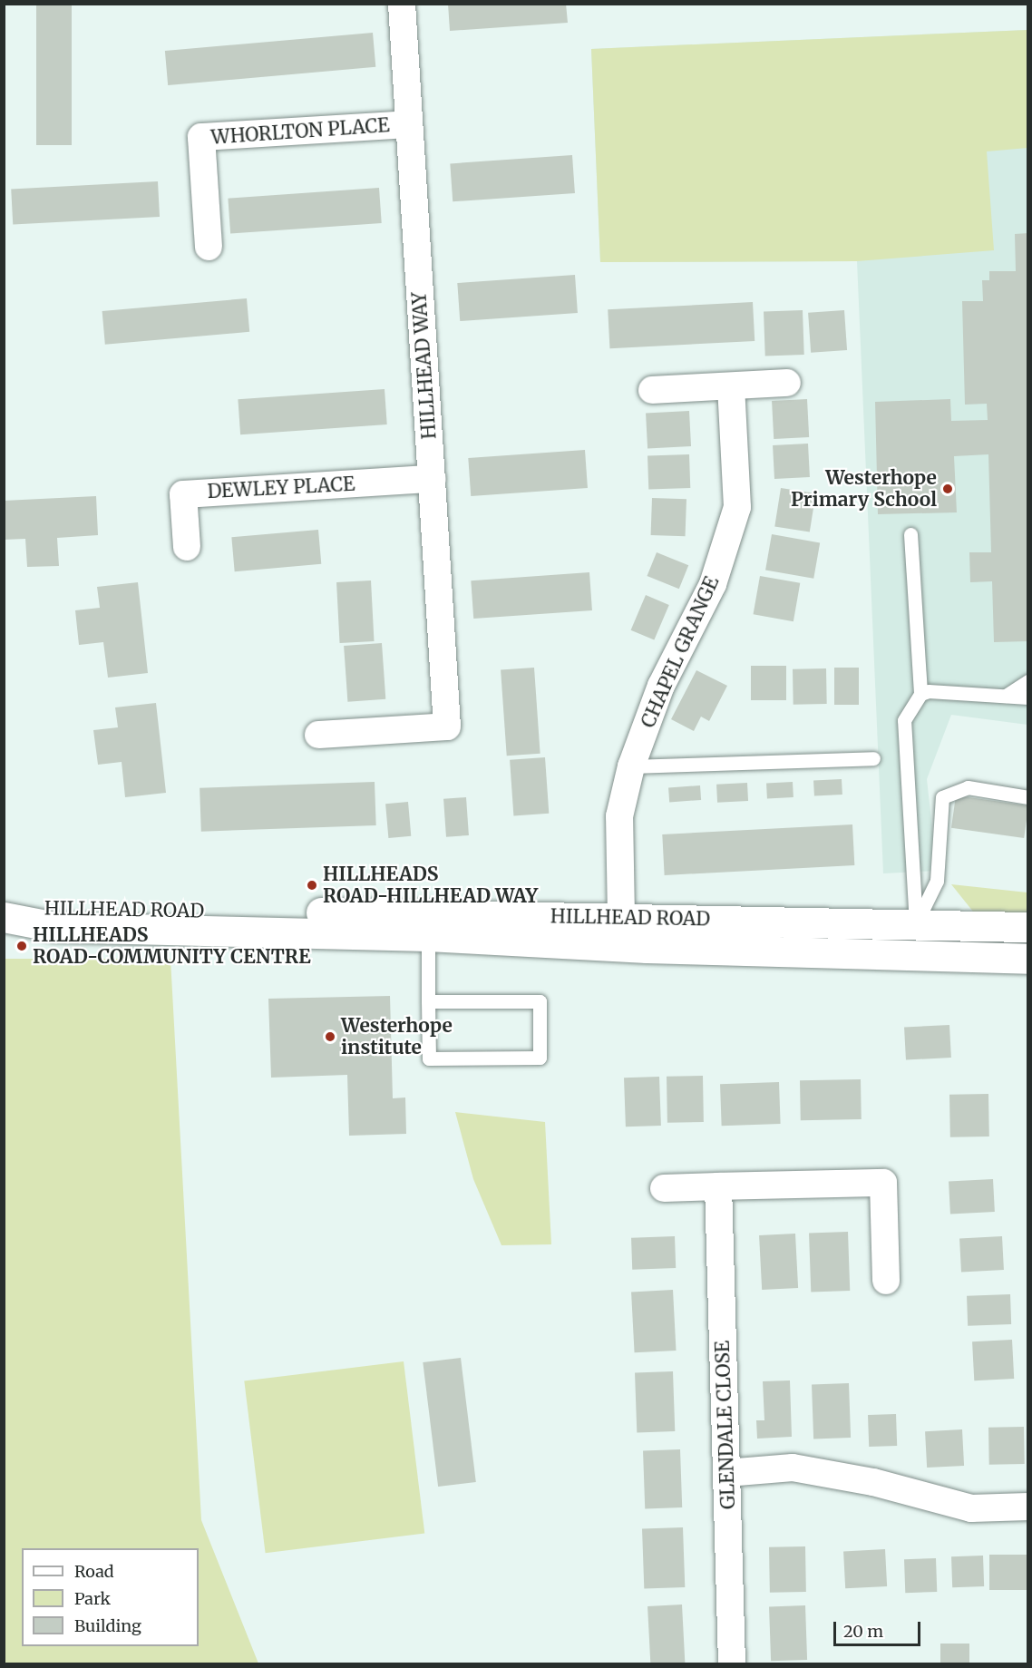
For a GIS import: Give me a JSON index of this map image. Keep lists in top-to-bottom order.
{
  "streets": {
    "street": [
      "WHORLTON PLACE",
      "HILLHEAD WAY",
      "DEWLEY PLACE",
      "CHAPEL GRANGE",
      "HILLHEAD ROAD",
      "GLENDALE CLOSE"
    ]
  },
  "crossings": [
    ["WHORLTON PLACE", "HILLHEAD WAY"],
    ["HILLHEAD WAY", "DEWLEY PLACE"],
    ["CHAPEL GRANGE", "HILLHEAD ROAD"]
  ],
  "places": [
    "Westerhope Primary School",
    "HILLHEADS ROAD-HILLHEAD WAY",
    "HILLHEADS ROAD-COMMUNITY CENTRE",
    "Westerhope institute"
  ],
  "legend": ["Road", "Park", "Building"],
  "scale_bar": "20 m"
}
